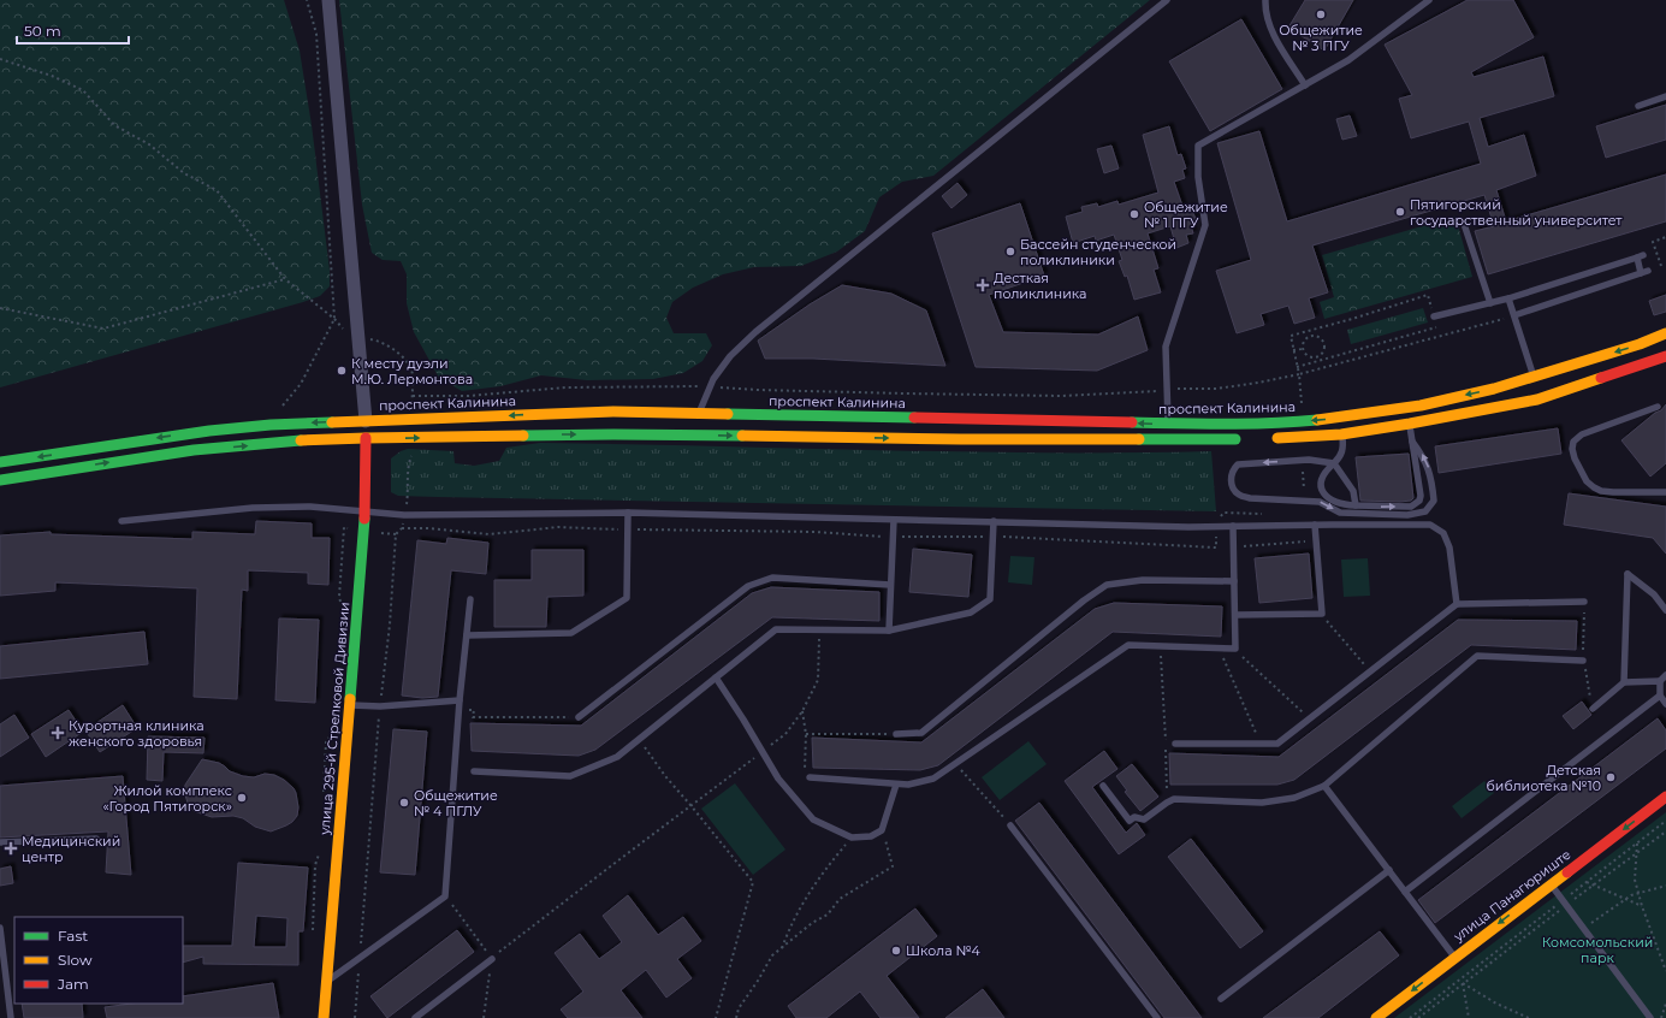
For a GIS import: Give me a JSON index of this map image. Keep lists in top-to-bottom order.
{
  "streets": {
    "main road": ["проспект Калинина", "улица 295-й Стрелковой Дивизии", "улица Панагюриште"]
  },
  "crossings": [
    ["проспект Калинина", "улица 295-й Стрелковой Дивизии"]
  ],
  "one_way": ["улица Панагюриште"],
  "parks": ["Комсомольский парк"],
  "places": {
    "other": [
      "Общежитие № 3 ПГУ",
      "Пятигорский государственный университет",
      "Общежитие № 1 ПГУ",
      "Бассейн студенческой поликлиники",
      "К месту дуэли М.Ю. Лермонтова",
      "Детская библиотека №10",
      "Жилой комплекс «Город Пятигорск»",
      "Общежитие № 4 ПГЛУ",
      "Школа №4"
    ],
    "health": ["Десткая поликлиника", "Курортная клиника женского здоровья", "Медицинский центр"]
  },
  "legend": ["Fast", "Slow", "Jam"],
  "scale_bar": "50 m"
}
